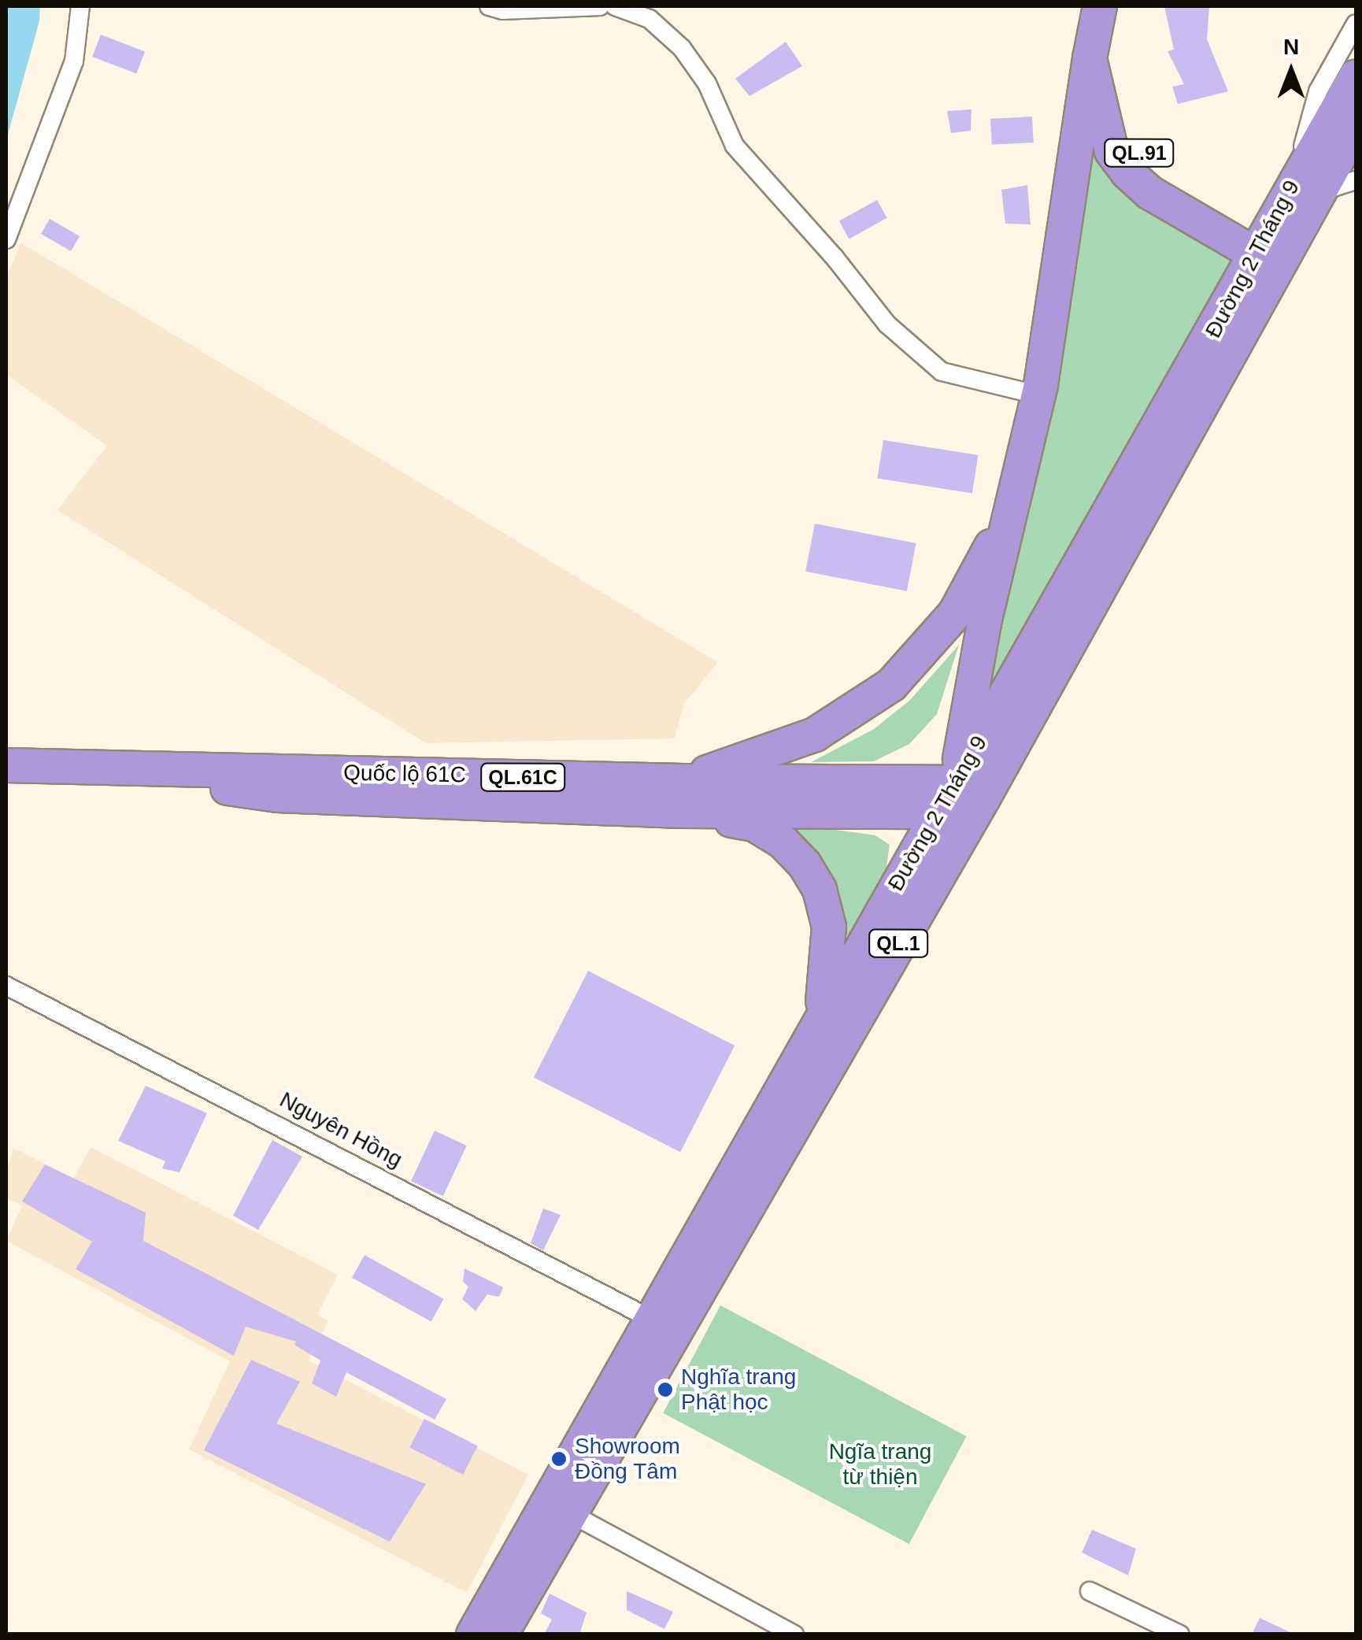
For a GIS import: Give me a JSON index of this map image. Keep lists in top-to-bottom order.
{
  "streets": {
    "highway": [
      "QL.91",
      "Đường 2 Tháng 9",
      "Quốc lộ 61C",
      "QL.61C",
      "QL.1"
    ],
    "street": ["Nguyên Hồng"]
  },
  "crossings": [
    ["QL.91", "Đường 2 Tháng 9"],
    ["Đường 2 Tháng 9", "Quốc lộ 61C"],
    ["Đường 2 Tháng 9", "Nguyên Hồng"]
  ],
  "parks": ["Ngĩa trang từ thiện"],
  "places": ["Nghĩa trang Phật học", "Showroom Đồng Tâm"],
  "north": "top"
}
